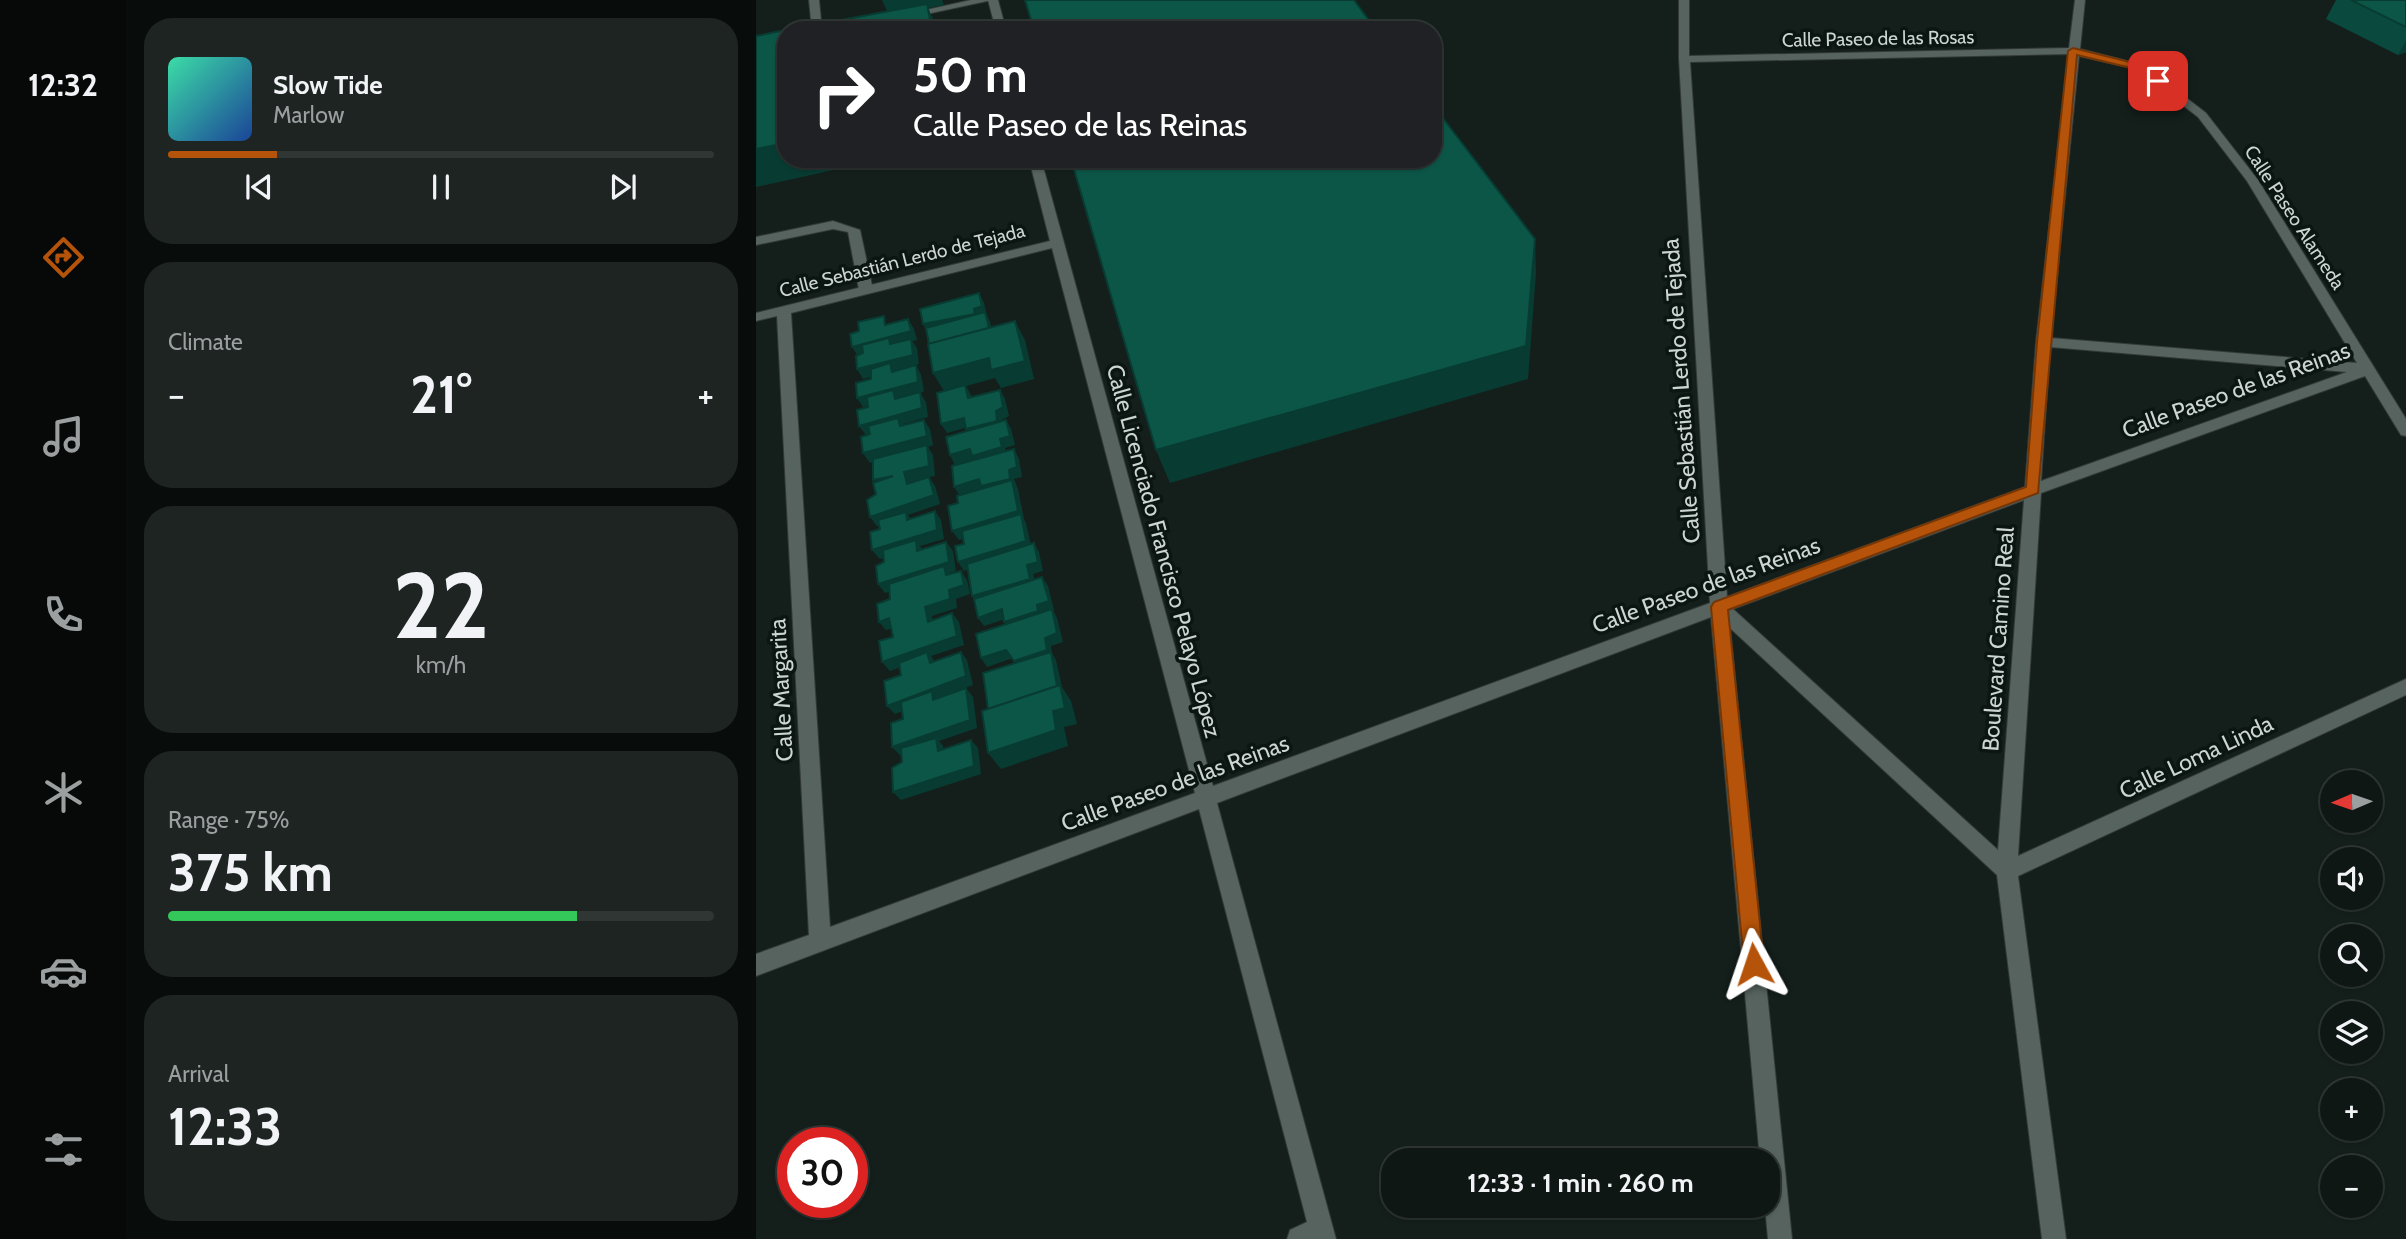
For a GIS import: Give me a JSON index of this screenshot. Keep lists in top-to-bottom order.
{
  "streets": {
    "street": [
      "Calle Paseo de las Rosas",
      "Calle Paseo Alameda",
      "Calle Sebastián Lerdo de Tejada",
      "Calle Paseo de las Reinas",
      "Calle Licenciado Francisco Pelayo López",
      "Boulevard Camino Real",
      "Calle Margarita",
      "Calle Loma Linda"
    ]
  },
  "crossings": [
    ["Calle Paseo de las Rosas", "Calle Paseo Alameda"],
    ["Calle Paseo de las Rosas", "Calle Sebastián Lerdo de Tejada"],
    ["Calle Paseo de las Rosas", "Boulevard Camino Real"],
    ["Calle Paseo Alameda", "Calle Paseo de las Reinas"],
    ["Calle Paseo Alameda", "Boulevard Camino Real"],
    ["Calle Sebastián Lerdo de Tejada", "Calle Paseo de las Reinas"],
    ["Calle Sebastián Lerdo de Tejada", "Calle Licenciado Francisco Pelayo López"],
    ["Calle Sebastián Lerdo de Tejada", "Calle Margarita"],
    ["Calle Paseo de las Reinas", "Calle Licenciado Francisco Pelayo López"],
    ["Calle Paseo de las Reinas", "Boulevard Camino Real"],
    ["Calle Paseo de las Reinas", "Calle Margarita"],
    ["Boulevard Camino Real", "Calle Loma Linda"]
  ],
  "north": "left",
  "page": {
    "tabs": "12:32",
    "turn": ["50 m", "Calle Paseo de las Reinas"],
    "song": ["Slow Tide", "Marlow"],
    "tile": [
      "Climate",
      ["22", "km/h"],
      ["Range · 75%", "375 km"],
      ["Arrival", "12:33"]
    ],
    "heat": ["−", "21°", "+"],
    "map_buttons": ["+", "−"],
    "limit": "30",
    "trip": "12:33 · 1 min · 260 m"
  }
}
